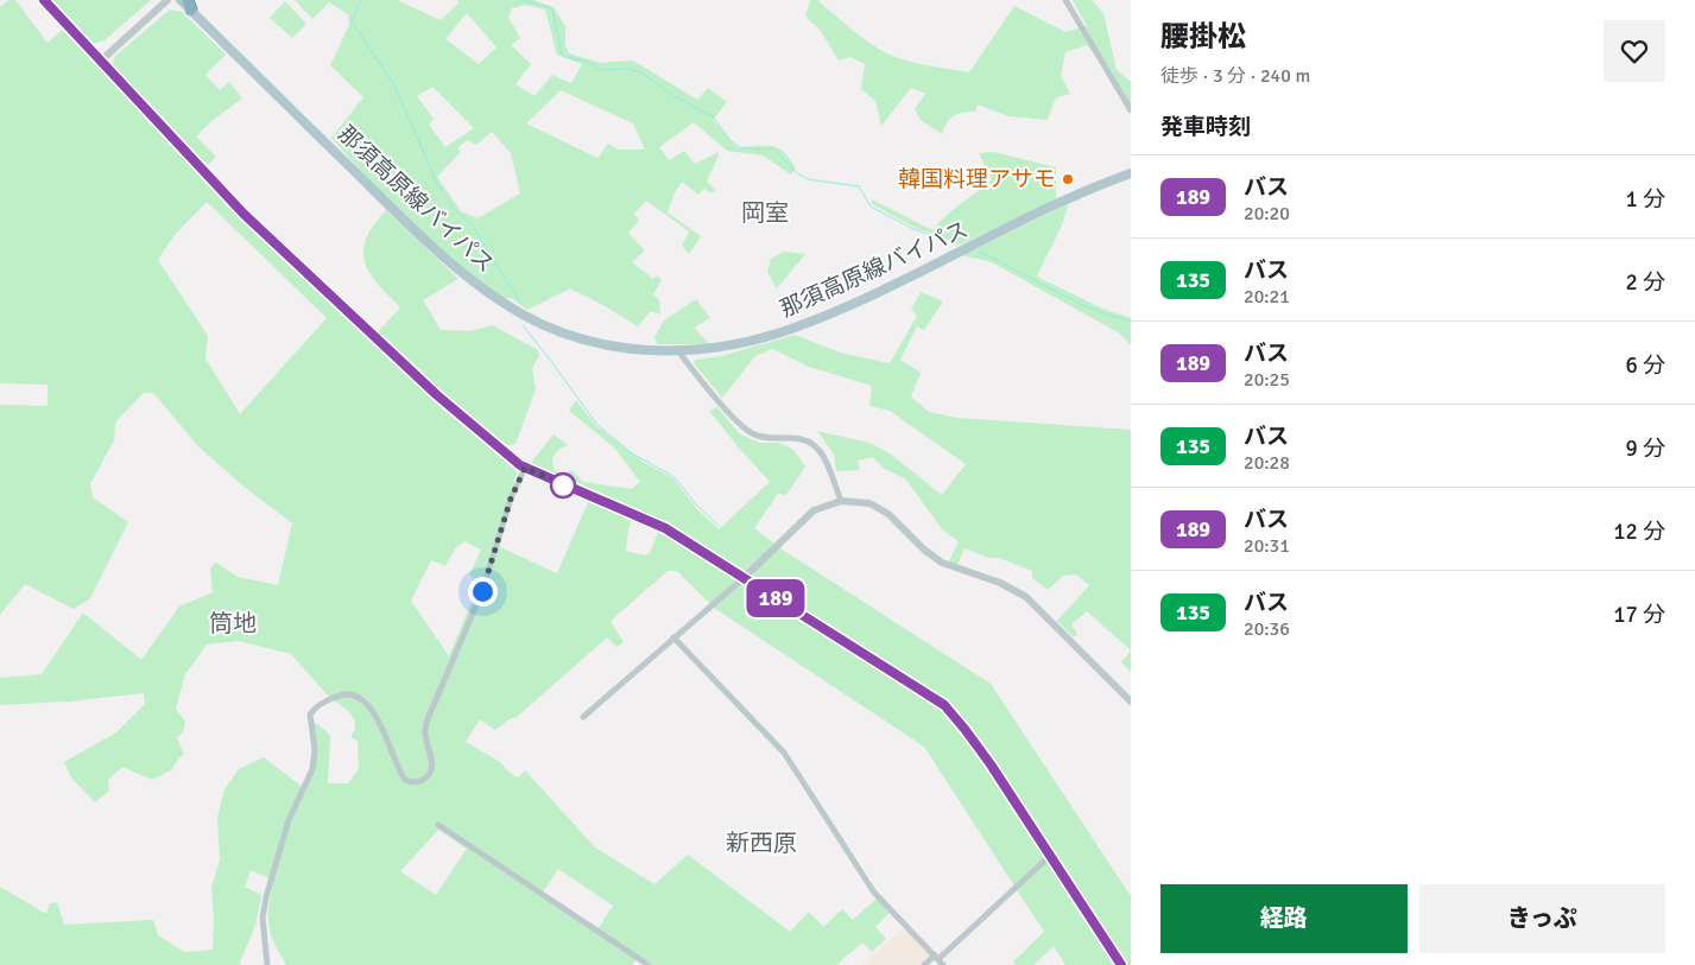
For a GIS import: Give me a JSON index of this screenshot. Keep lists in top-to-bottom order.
{
  "streets": {
    "main road": ["那須高原線バイパス"]
  },
  "districts": ["岡室", "筒地", "新西原"],
  "places": ["韓国料理アサモ"],
  "lines": ["bus line 189"],
  "page": {
    "on_map": "189",
    "heading": [
      ["腰掛松", "徒歩 · 3 分 · 240 m"],
      "発車時刻"
    ],
    "list": [
      {
        "mark": "189",
        "name": "バス",
        "note": "20:20",
        "value": "1 分"
      },
      {
        "mark": "135",
        "name": "バス",
        "note": "20:21",
        "value": "2 分"
      },
      {
        "mark": "189",
        "name": "バス",
        "note": "20:25",
        "value": "6 分"
      },
      {
        "mark": "135",
        "name": "バス",
        "note": "20:28",
        "value": "9 分"
      },
      {
        "mark": "189",
        "name": "バス",
        "note": "20:31",
        "value": "12 分"
      },
      {
        "mark": "135",
        "name": "バス",
        "note": "20:36",
        "value": "17 分"
      }
    ],
    "buttons": ["経路", "きっぷ"]
  }
}
